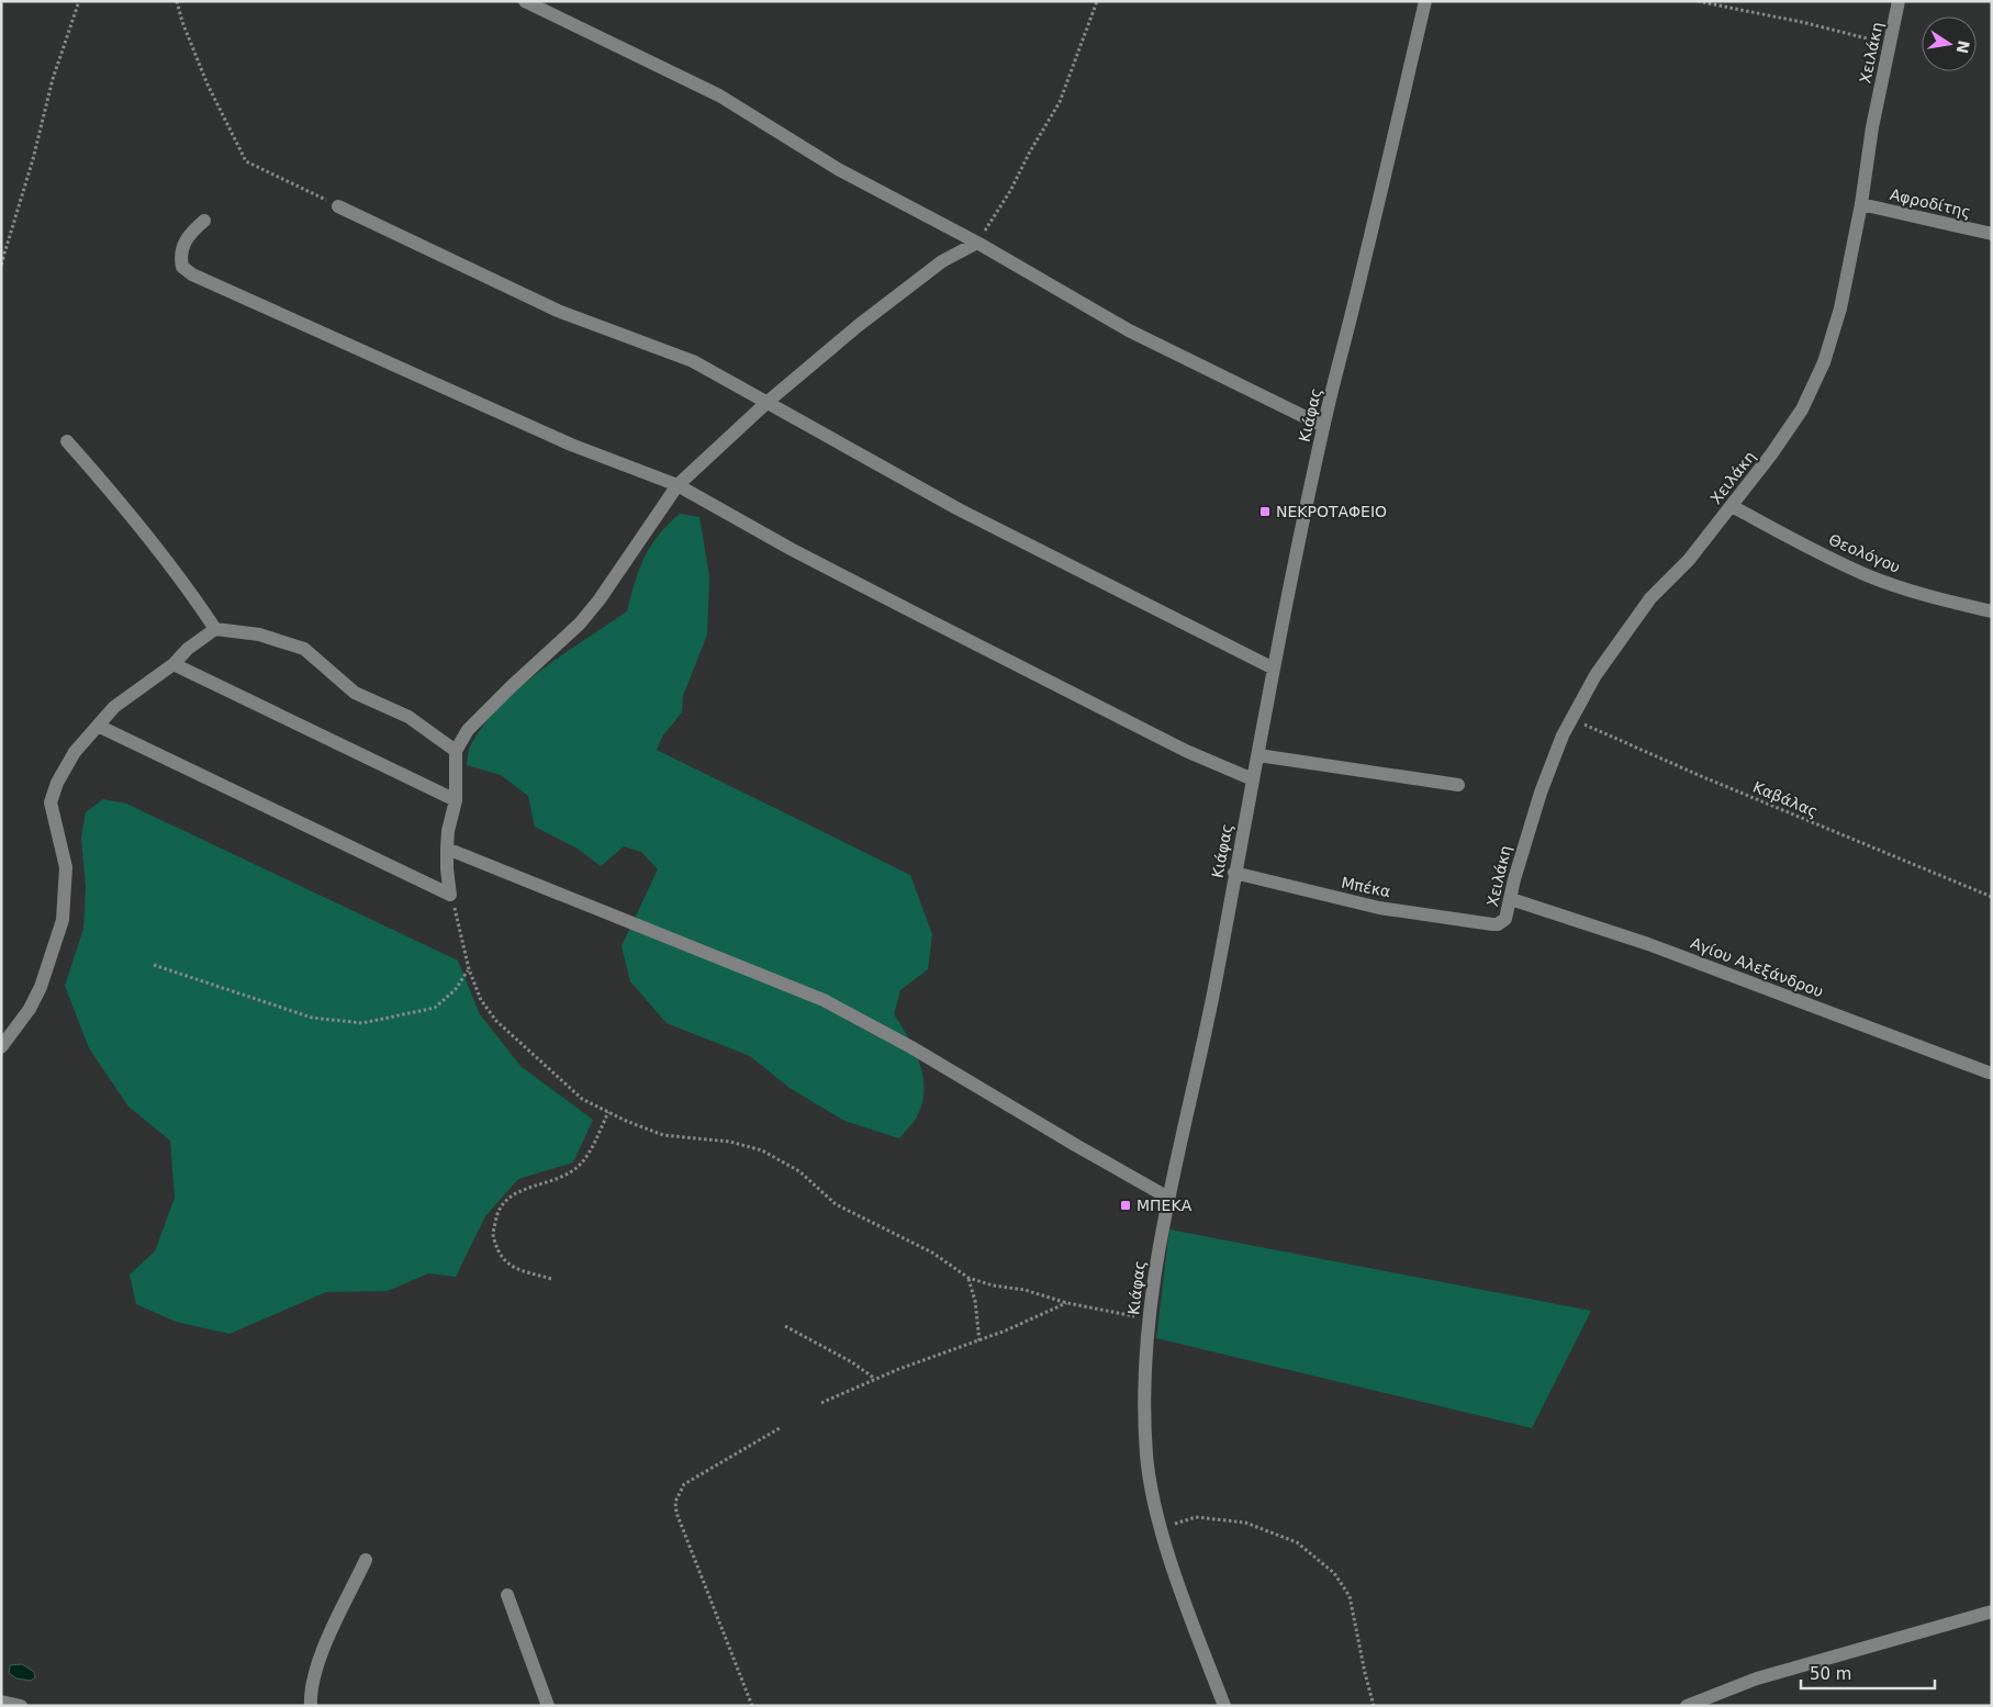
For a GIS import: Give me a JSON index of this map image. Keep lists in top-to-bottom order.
{
  "streets": {
    "street": [
      "Χειλάκη",
      "Αφροδίτης",
      "Κιάφας",
      "Θεολόγου",
      "Μπέκα",
      "Αγίου Αλεξάνδρου"
    ],
    "path": ["Καβάλας"]
  },
  "crossings": [
    ["Χειλάκη", "Αφροδίτης"],
    ["Χειλάκη", "Θεολόγου"],
    ["Χειλάκη", "Καβάλας"],
    ["Χειλάκη", "Μπέκα"],
    ["Χειλάκη", "Αγίου Αλεξάνδρου"],
    ["Κιάφας", "Μπέκα"]
  ],
  "places": {
    "transit": ["ΝΕΚΡΟΤΑΦΕΙΟ", "ΜΠΕΚΑ"]
  },
  "scale_bar": "50 m",
  "north": "right"
}
